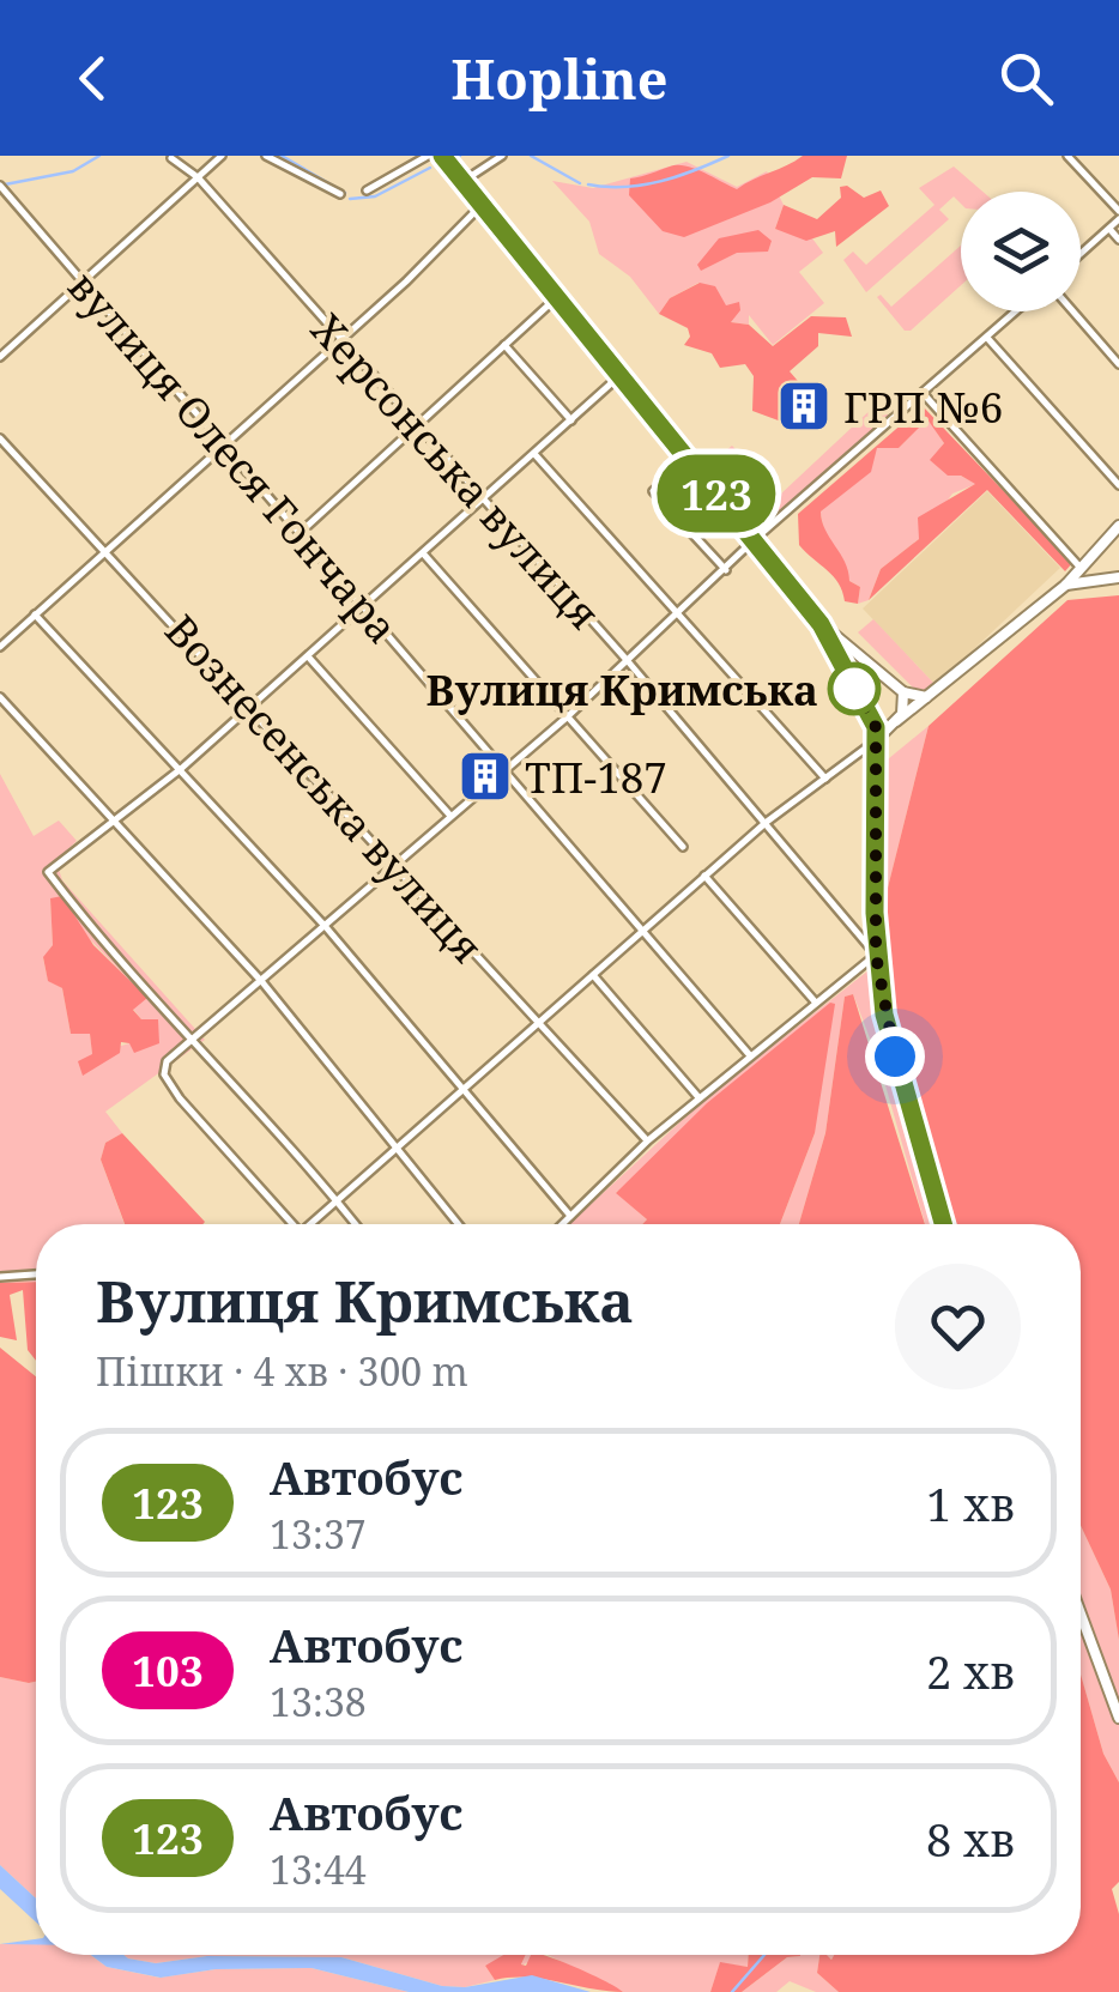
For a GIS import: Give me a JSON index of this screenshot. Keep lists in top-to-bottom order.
{
  "streets": {
    "street": ["вулиця Олеся Гончара", "Херсонська вулиця", "Вознесенська вулиця"]
  },
  "places": {
    "building": ["ГРП №6", "ТП-187"],
    "other": ["Вулиця Кримська"]
  },
  "lines": ["bus line 123"],
  "page": {
    "header": "Hopline",
    "on_map": "123",
    "heading": ["Вулиця Кримська", "Пішки · 4 хв · 300 m"],
    "list": [
      {
        "mark": "123",
        "name": "Автобус",
        "note": "13:37",
        "value": "1 хв"
      },
      {
        "mark": "103",
        "name": "Автобус",
        "note": "13:38",
        "value": "2 хв"
      },
      {
        "mark": "123",
        "name": "Автобус",
        "note": "13:44",
        "value": "8 хв"
      }
    ]
  }
}
